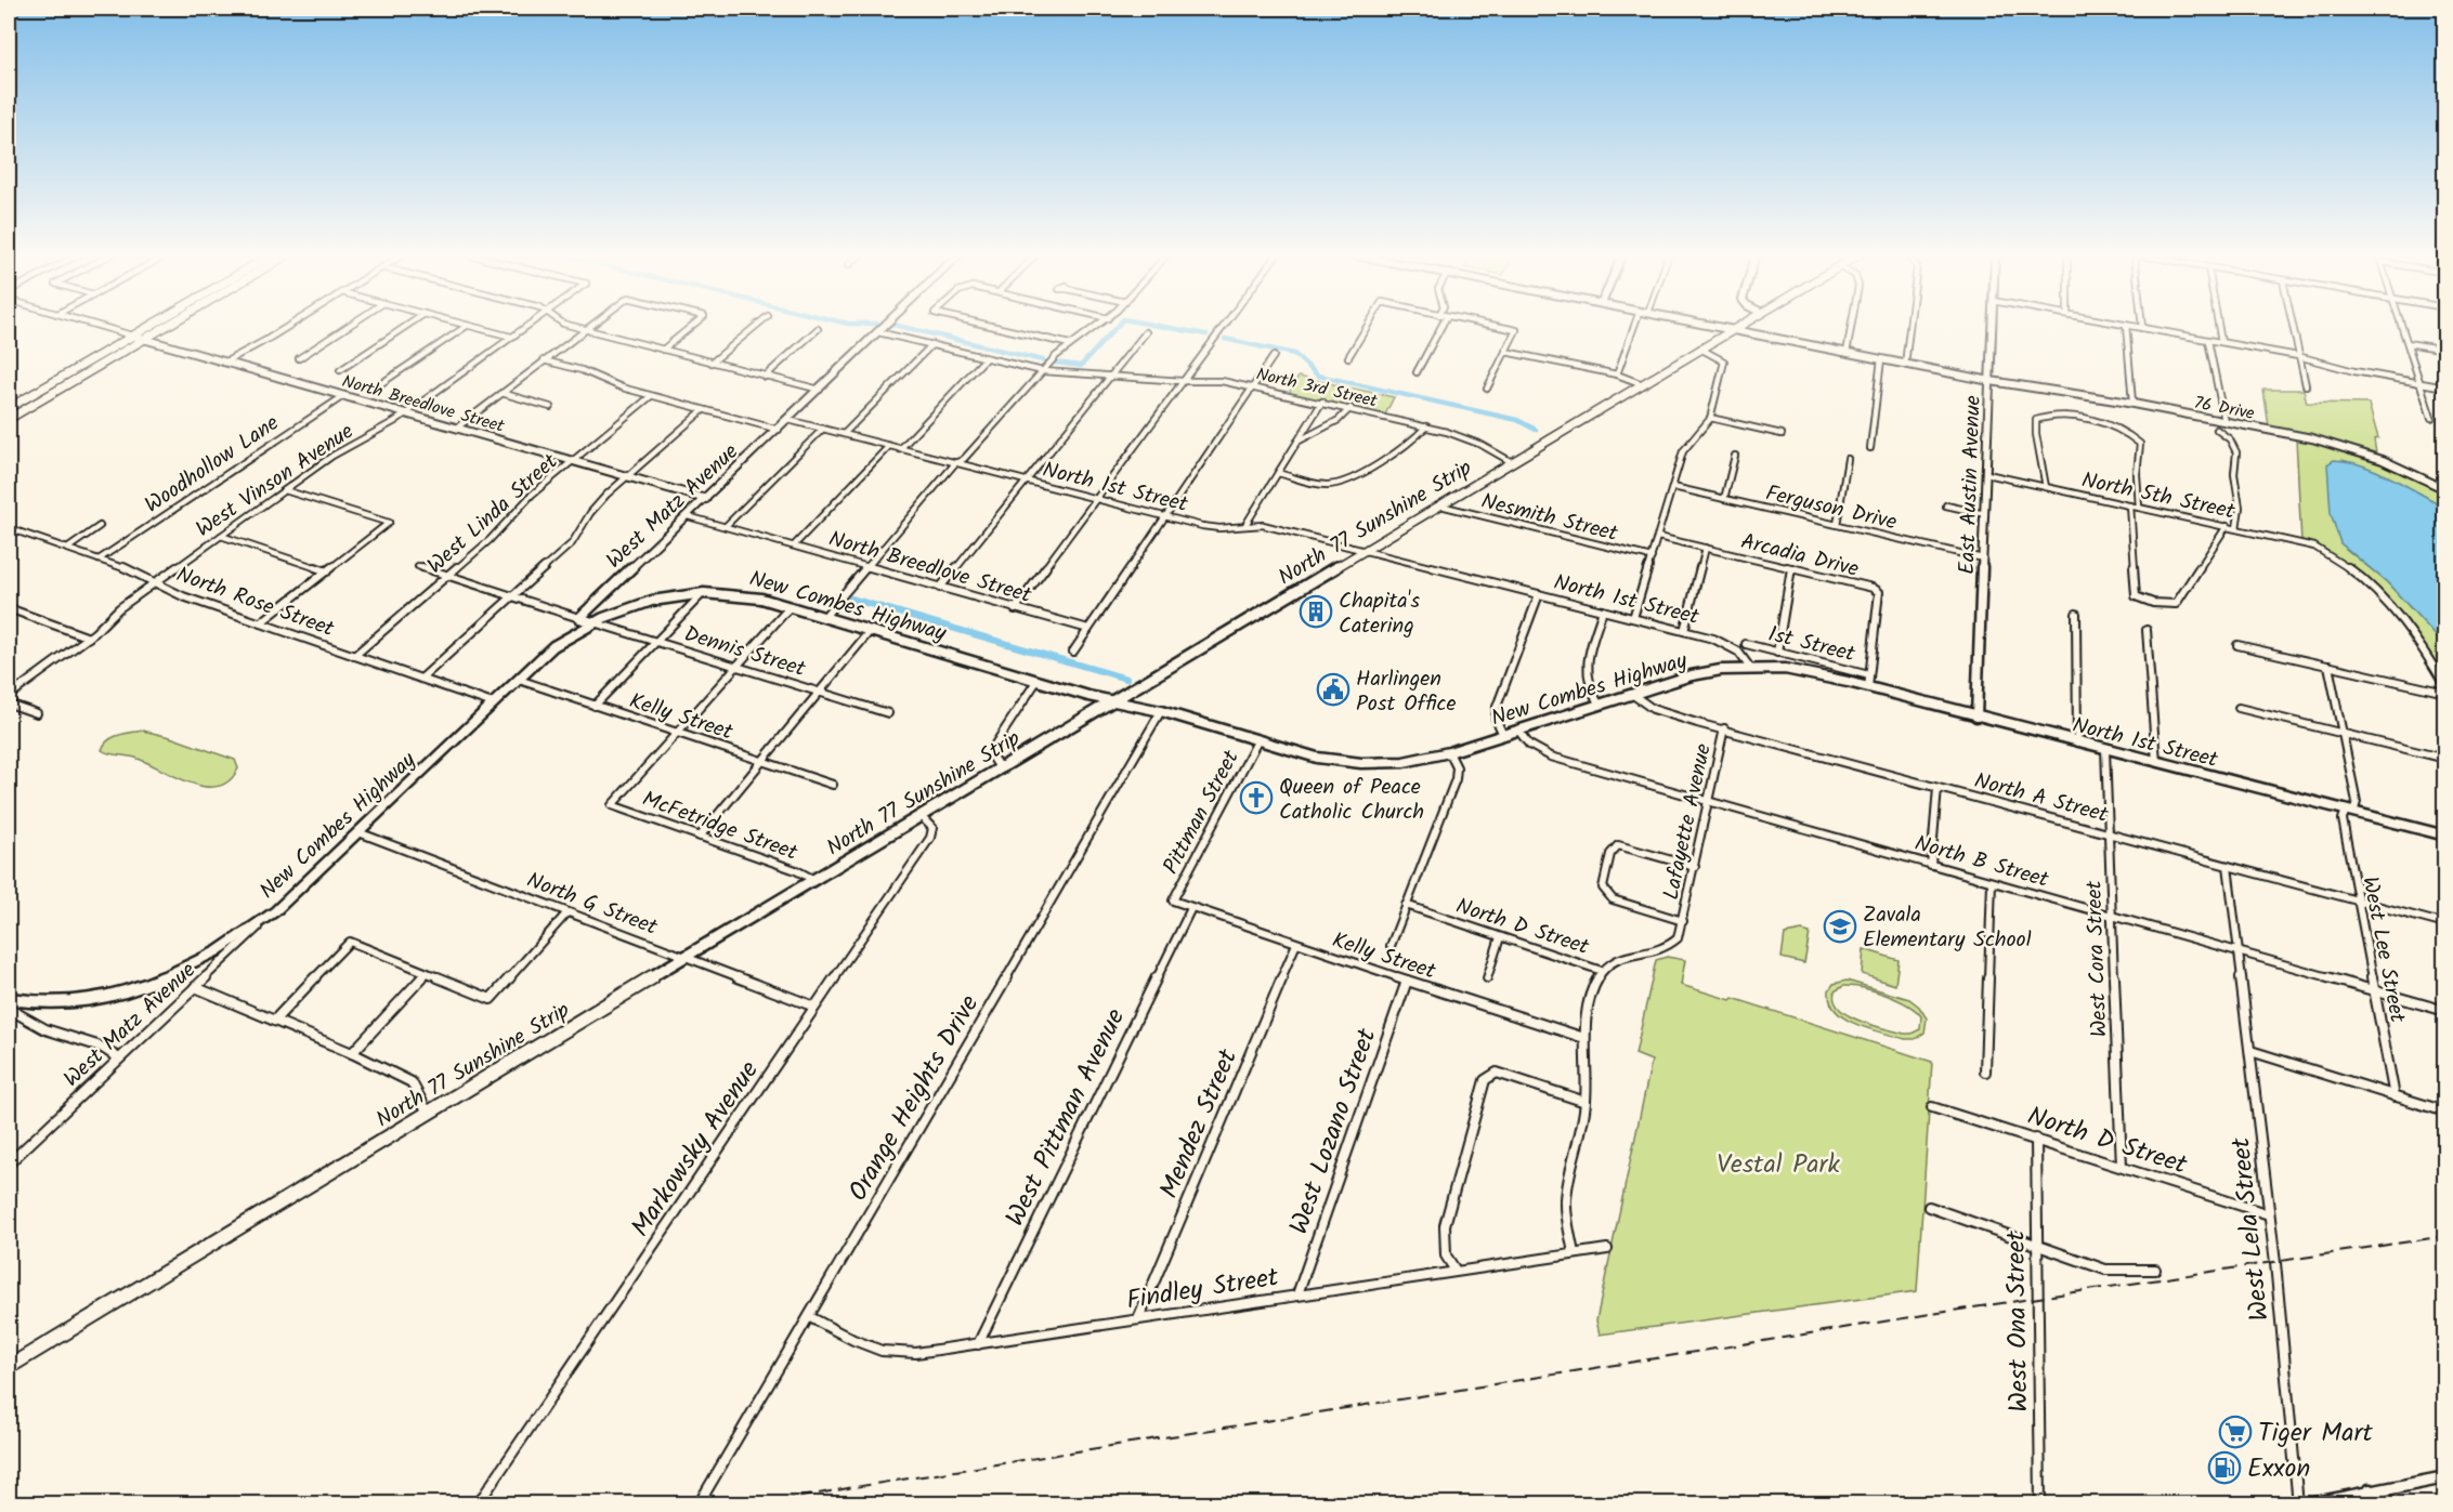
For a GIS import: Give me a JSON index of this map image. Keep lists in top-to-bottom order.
{
  "streets": {
    "main road": ["North 77 Sunshine Strip"],
    "street": [
      "North 3rd Street",
      "North Breedlove Street",
      "76 Drive",
      "Woodhollow Lane",
      "West Vinson Avenue",
      "East Austin Avenue",
      "North 1st Street",
      "North 5th Street",
      "West Matz Avenue",
      "Ferguson Drive",
      "West Linda Street",
      "Nesmith Street",
      "Arcadia Drive",
      "North Rose Street",
      "New Combes Highway",
      "1st Street",
      "Dennis Street",
      "Kelly Street",
      "North A Street",
      "Pittman Street",
      "Lafayette Avenue",
      "McFetridge Street",
      "North B Street",
      "North G Street",
      "North D Street",
      "West Lee Street",
      "West Cora Street",
      "Orange Heights Drive",
      "West Pittman Avenue",
      "Mendez Street",
      "West Lozano Street",
      "Markowsky Avenue",
      "West Lela Street",
      "Findley Street",
      "West Ona Street"
    ]
  },
  "crossings": [
    ["North 3rd Street", "West Matz Avenue"],
    ["North 3rd Street", "North 77 Sunshine Strip"],
    ["North Breedlove Street", "Woodhollow Lane"],
    ["North Breedlove Street", "West Vinson Avenue"],
    ["North Breedlove Street", "West Matz Avenue"],
    ["North Breedlove Street", "West Linda Street"],
    ["76 Drive", "East Austin Avenue"],
    ["76 Drive", "North 77 Sunshine Strip"],
    ["Woodhollow Lane", "North Rose Street"],
    ["West Vinson Avenue", "North Rose Street"],
    ["East Austin Avenue", "North 1st Street"],
    ["East Austin Avenue", "North 5th Street"],
    ["East Austin Avenue", "Ferguson Drive"],
    ["North 1st Street", "West Matz Avenue"],
    ["North 1st Street", "North 77 Sunshine Strip"],
    ["North 1st Street", "Arcadia Drive"],
    ["North 1st Street", "New Combes Highway"],
    ["North 1st Street", "West Lee Street"],
    ["North 1st Street", "West Cora Street"],
    ["West Matz Avenue", "New Combes Highway"],
    ["West Linda Street", "North Rose Street"],
    ["Nesmith Street", "North 77 Sunshine Strip"],
    ["North 77 Sunshine Strip", "New Combes Highway"],
    ["North 77 Sunshine Strip", "McFetridge Street"],
    ["North 77 Sunshine Strip", "North G Street"],
    ["North 77 Sunshine Strip", "Markowsky Avenue"],
    ["Arcadia Drive", "1st Street"],
    ["North Rose Street", "New Combes Highway"],
    ["New Combes Highway", "Dennis Street"],
    ["New Combes Highway", "Kelly Street"],
    ["New Combes Highway", "North A Street"],
    ["New Combes Highway", "Pittman Street"],
    ["New Combes Highway", "North B Street"],
    ["New Combes Highway", "North G Street"],
    ["New Combes Highway", "Orange Heights Drive"],
    ["Kelly Street", "Pittman Street"],
    ["Kelly Street", "McFetridge Street"],
    ["Kelly Street", "West Pittman Avenue"],
    ["Kelly Street", "Mendez Street"],
    ["Kelly Street", "West Lozano Street"],
    ["North A Street", "Lafayette Avenue"],
    ["North A Street", "West Lee Street"],
    ["North A Street", "West Cora Street"],
    ["North A Street", "West Lela Street"],
    ["Lafayette Avenue", "North B Street"],
    ["Lafayette Avenue", "North D Street"],
    ["North B Street", "West Lee Street"],
    ["North B Street", "West Cora Street"],
    ["North B Street", "West Lela Street"],
    ["North G Street", "Markowsky Avenue"],
    ["North D Street", "West Cora Street"],
    ["North D Street", "West Lela Street"],
    ["North D Street", "West Ona Street"],
    ["Orange Heights Drive", "Findley Street"],
    ["West Pittman Avenue", "Findley Street"],
    ["Mendez Street", "Findley Street"],
    ["West Lozano Street", "Findley Street"]
  ],
  "parks": ["Vestal Park"],
  "places": {
    "building": ["Chapita's Catering"],
    "public building": ["Harlingen Post Office"],
    "church": ["Queen of Peace Catholic Church"],
    "school or university": ["Zavala Elementary School"],
    "supermarket": ["Tiger Mart"],
    "fuel station": ["Exxon"]
  }
}
